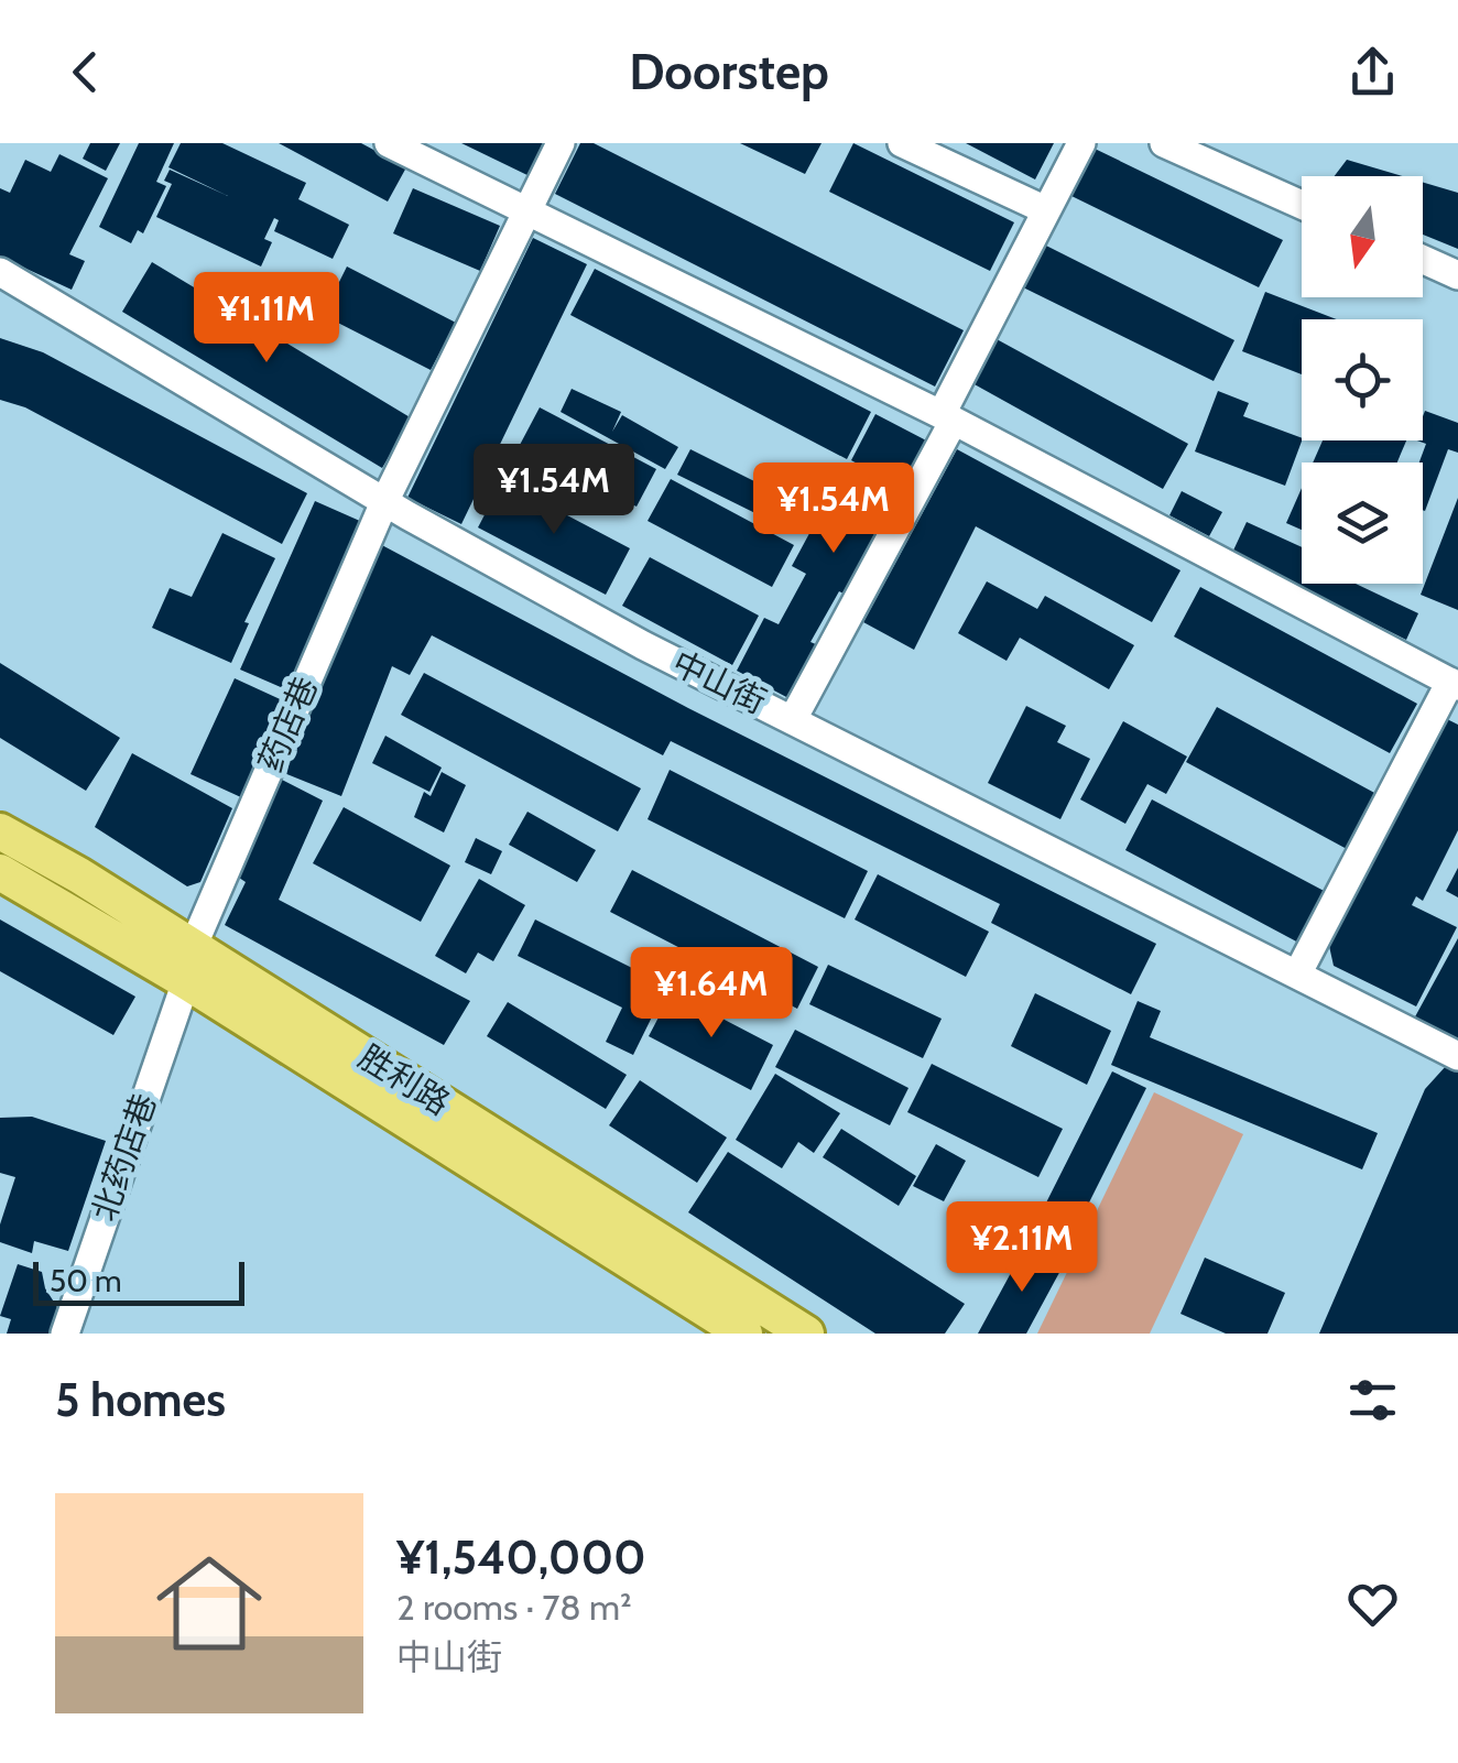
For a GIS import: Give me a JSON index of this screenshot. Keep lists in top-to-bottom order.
{
  "streets": {
    "main road": ["胜利路"],
    "street": ["中山街", "药店巷", "北药店巷"]
  },
  "crossings": [
    ["中山街", "药店巷"],
    ["药店巷", "胜利路"],
    ["药店巷", "北药店巷"],
    ["胜利路", "北药店巷"]
  ],
  "scale_bar": "50 m",
  "north": "bottom",
  "page": {
    "header": "Doorstep",
    "price": [
      "¥1.11M",
      "¥1.54M",
      "¥1.54M",
      "¥1.64M",
      "¥2.11M"
    ],
    "scale": "50 m",
    "heading": "5 homes",
    "list": [
      {
        "name": "¥1,540,000",
        "note": "2 rooms · 78 m² · 中山街"
      }
    ]
  }
}
